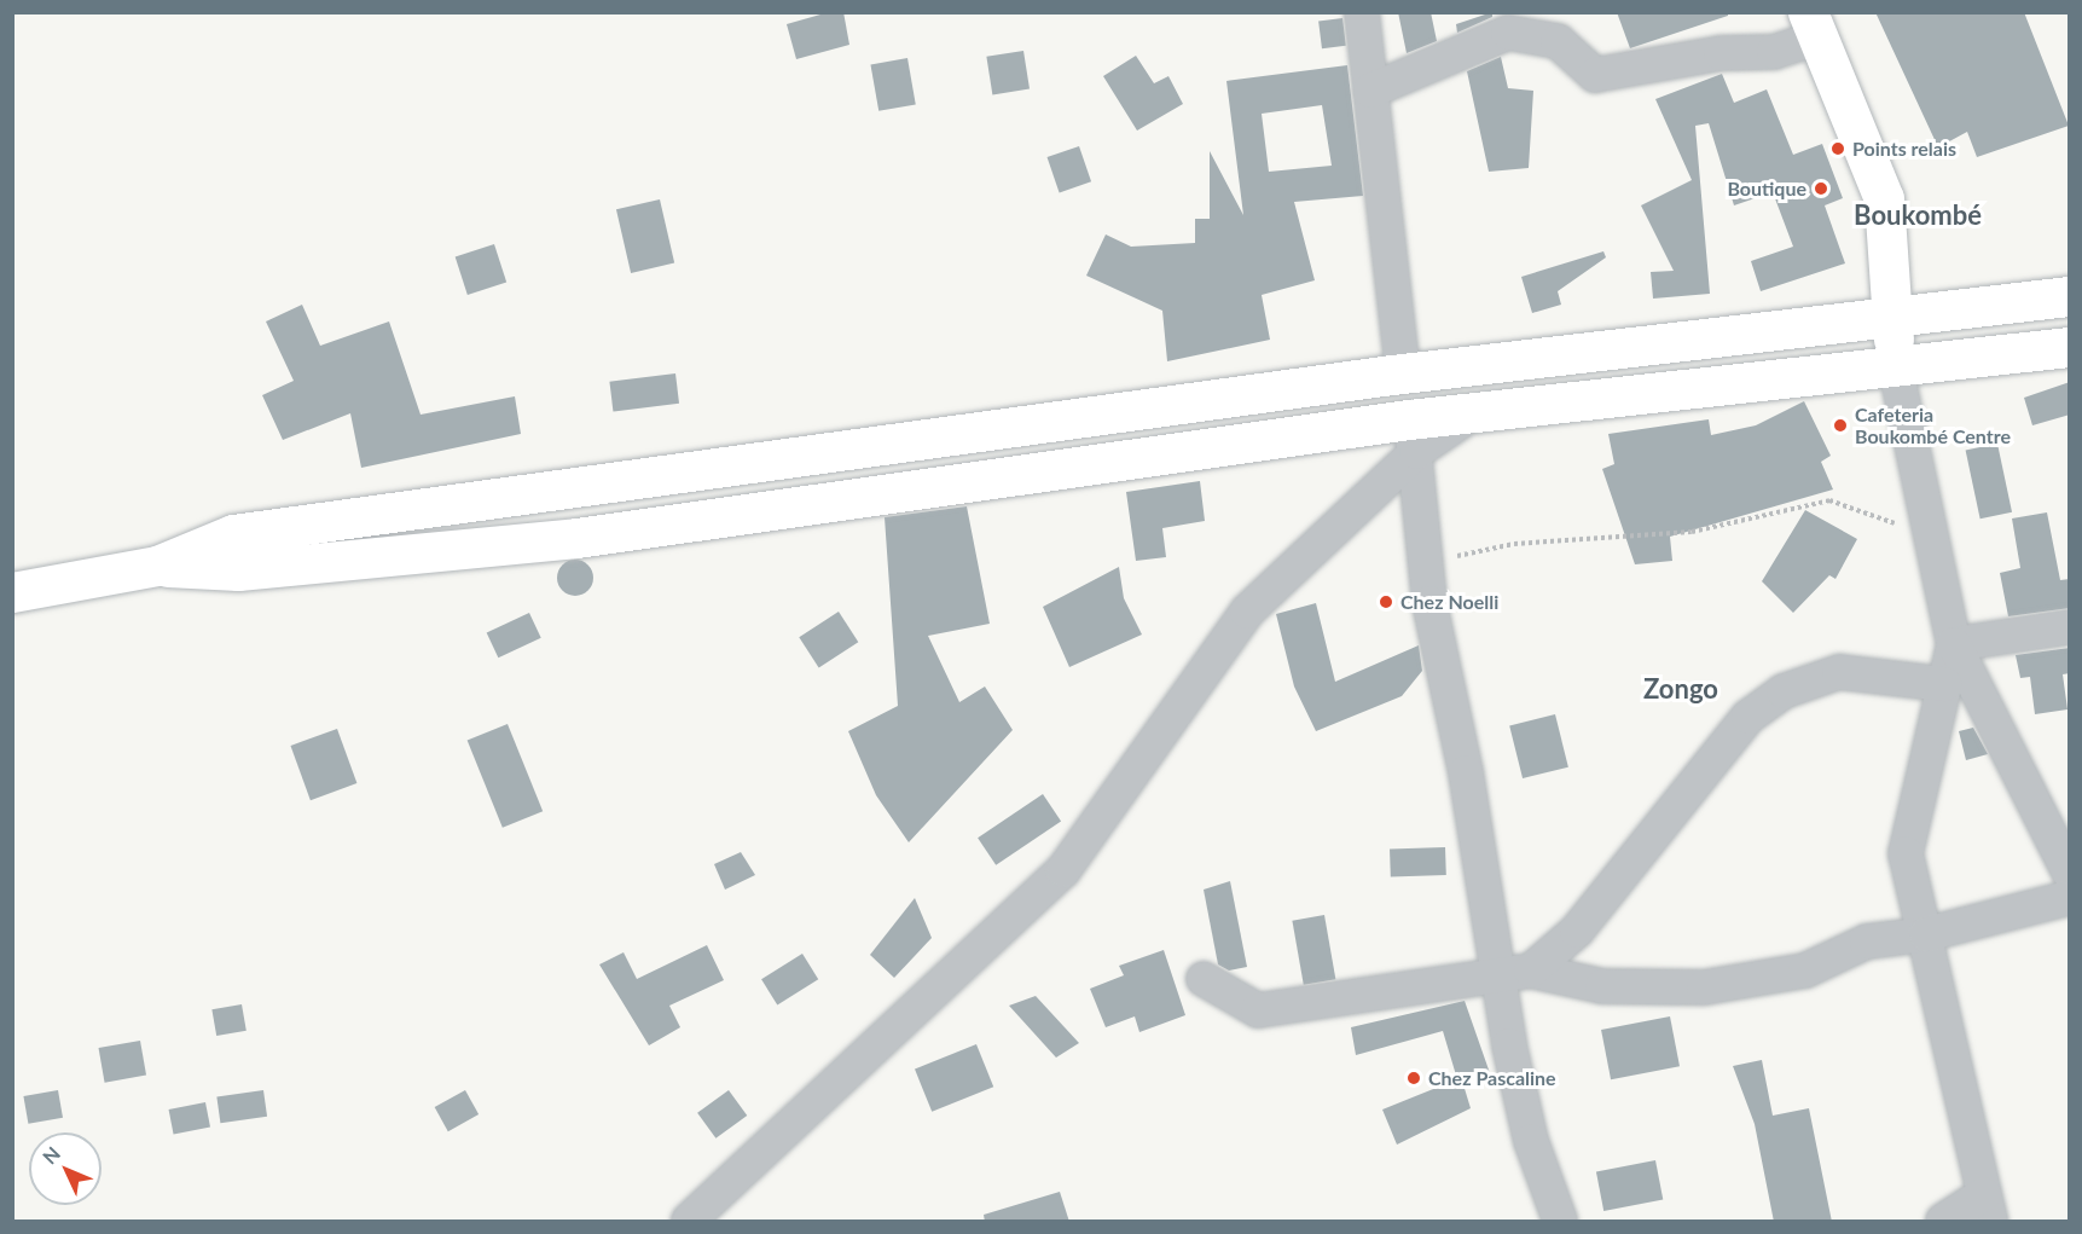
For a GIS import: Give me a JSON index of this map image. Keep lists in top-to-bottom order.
{
  "districts": ["Boukombé", "Zongo"],
  "places": [
    "Points relais",
    "Boutique",
    "Cafeteria Boukombé Centre",
    "Chez Noelli",
    "Chez Pascaline"
  ],
  "north": "top left"
}
